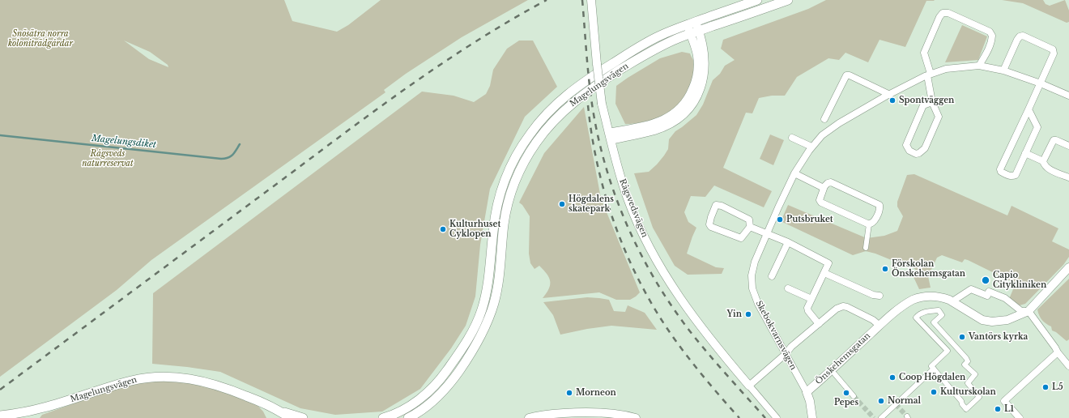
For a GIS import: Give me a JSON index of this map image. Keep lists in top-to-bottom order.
{
  "streets": {
    "main road": ["Magelungsvägen"],
    "street": ["Rågsvedsvägen", "Skebokvarnsvägen", "Önskehemsgatan"]
  },
  "crossings": [
    ["Skebokvarnsvägen", "Önskehemsgatan"]
  ],
  "water": ["Magelungsdiket"],
  "parks": ["Snösätra norra koloniträdgårdar", "Rågsveds naturreservat"],
  "places": [
    "Spontväggen",
    "Högdalens skatepark",
    "Putsbruket",
    "Kulturhuset Cyklopen",
    "Förskolan Önskehemsgatan",
    "Capio Citykliniken",
    "Yin",
    "Vantörs kyrka",
    "Coop Högdalen",
    "L5",
    "Kulturskolan",
    "Morneon",
    "Pepes",
    "Normal",
    "L1"
  ]
}
